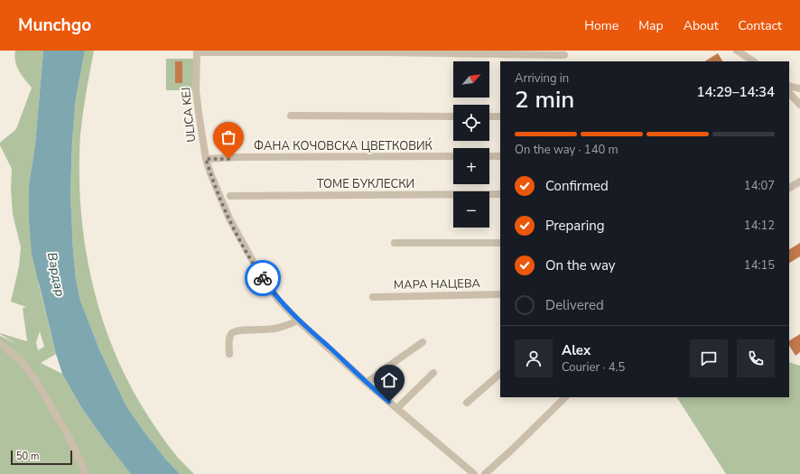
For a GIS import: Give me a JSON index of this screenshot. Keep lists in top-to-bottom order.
{
  "streets": {
    "street": [
      "ULICA KEJ",
      "ФАНА КОЧОВСКА ЦВЕТКОВИЌ",
      "ТОМЕ БУКЛЕСКИ",
      "МАРА НАЦЕВА"
    ]
  },
  "crossings": [
    ["ULICA KEJ", "ФАНА КОЧОВСКА ЦВЕТКОВИЌ"]
  ],
  "water": ["Вардар"],
  "scale_bar": "50 m",
  "north": "top right",
  "page": {
    "header": "Munchgo",
    "nav": [
      "Home",
      "Map",
      "About",
      "Contact"
    ],
    "map_buttons": ["+", "−"],
    "heading": ["2 min", "Arriving in", "14:29–14:34"],
    "panel": ["Alex", "Courier · 4.5"],
    "bar": "On the way · 140 m",
    "list": [
      ["Confirmed", "14:07"],
      ["Preparing", "14:12"],
      ["On the way", "14:15"],
      "Delivered"
    ],
    "scale": "50 m"
  }
}
